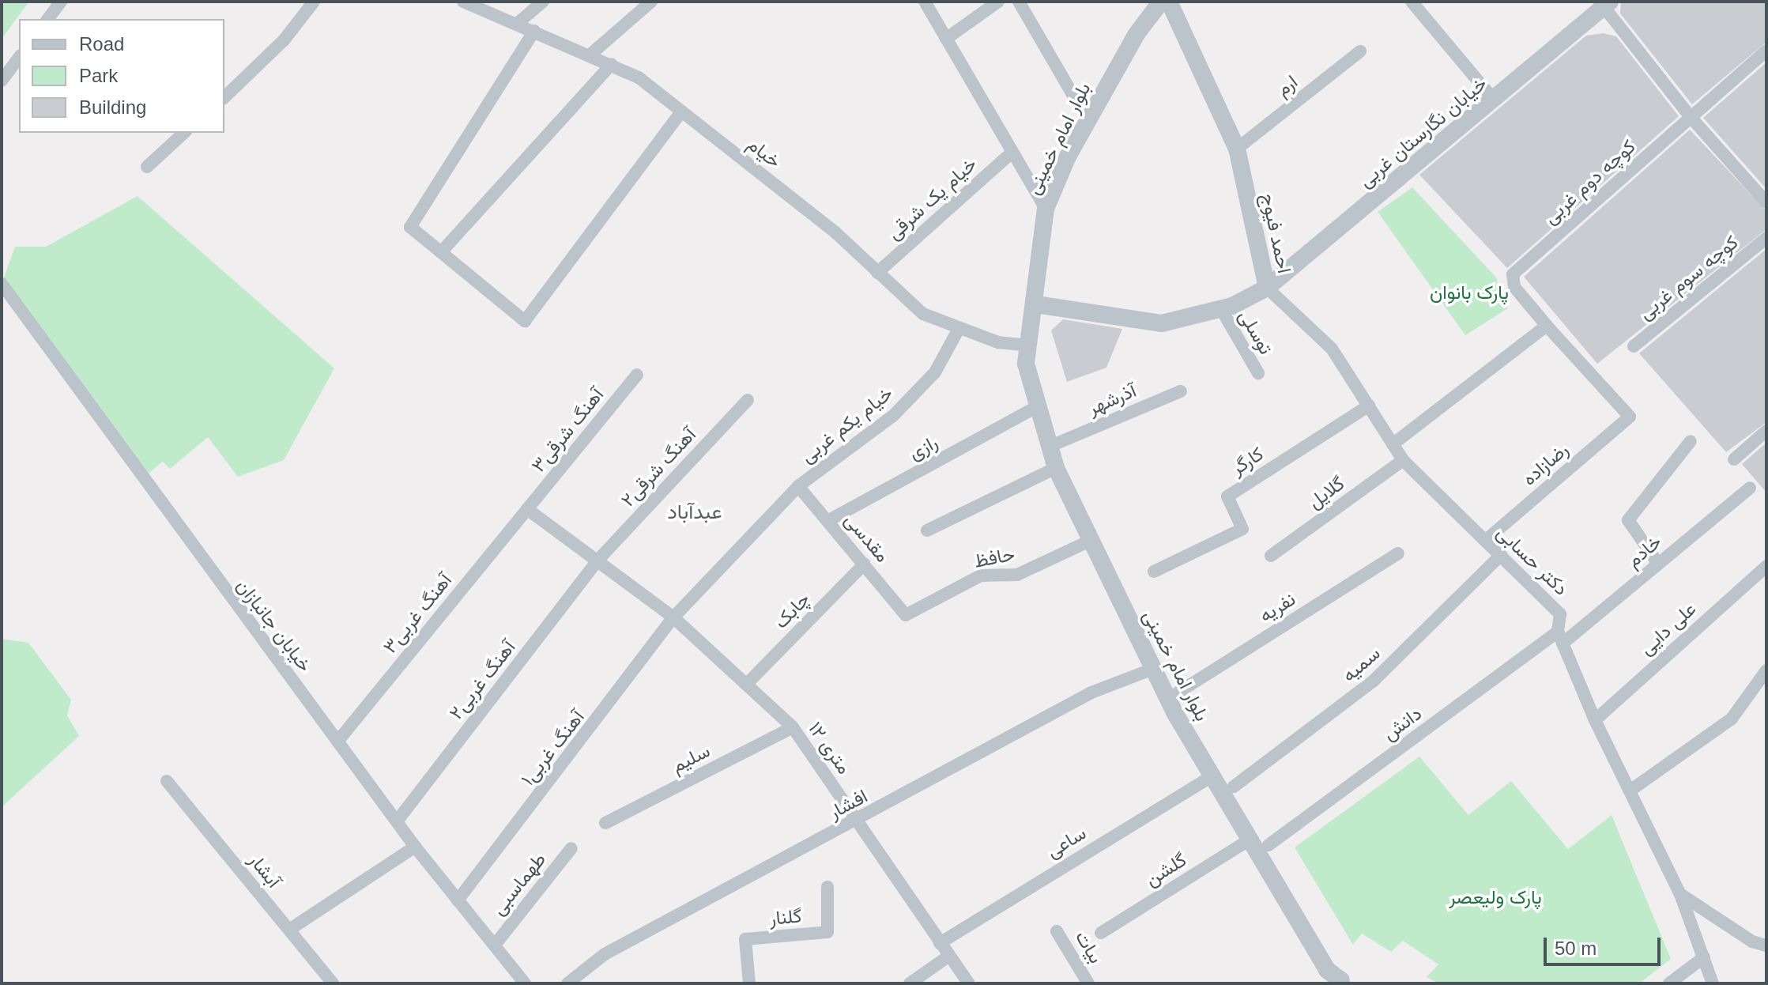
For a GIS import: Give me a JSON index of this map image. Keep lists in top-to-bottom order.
{
  "streets": {
    "street": [
      "ارم",
      "خیابان نگارستان غربی",
      "بلوار امام خمینی",
      "خیام",
      "کوچه دوم غربی",
      "خیام یک شرقی",
      "احمد فیوج",
      "کوچه سوم غربی",
      "توسلی",
      "آذرشهر",
      "خیام یکم غربی",
      "آهنگ شرقی۳",
      "رازی",
      "کارگر",
      "رضازاده",
      "آهنگ شرقی۲",
      "گلایل",
      "مقدسی",
      "خادم",
      "حافظ",
      "دکتر حسابی",
      "نفریه",
      "چابک",
      "آهنگ غربی۳",
      "خیابان جانبازان",
      "علی دایی",
      "سمیه",
      "آهنگ غربی۲",
      "دانش",
      "آهنگ غربی۱",
      "۱۲ متری",
      "سلیم",
      "افشار",
      "ساعی",
      "گلشن",
      "آبشار",
      "طهماسبی",
      "گلنار",
      "بیات"
    ]
  },
  "crossings": [
    ["ارم", "احمد فیوج"],
    ["خیابان نگارستان غربی", "احمد فیوج"],
    ["خیابان نگارستان غربی", "دکتر حسابی"],
    ["بلوار امام خمینی", "خیام"],
    ["بلوار امام خمینی", "احمد فیوج"],
    ["بلوار امام خمینی", "آذرشهر"],
    ["بلوار امام خمینی", "رازی"],
    ["بلوار امام خمینی", "حافظ"],
    ["بلوار امام خمینی", "نفریه"],
    ["بلوار امام خمینی", "سمیه"],
    ["بلوار امام خمینی", "دانش"],
    ["بلوار امام خمینی", "افشار"],
    ["بلوار امام خمینی", "ساعی"],
    ["بلوار امام خمینی", "گلشن"],
    ["خیام", "خیام یک شرقی"],
    ["خیام", "خیام یکم غربی"],
    ["کوچه دوم غربی", "رضازاده"],
    ["احمد فیوج", "توسلی"],
    ["احمد فیوج", "دکتر حسابی"],
    ["خیام یکم غربی", "مقدسی"],
    ["خیام یکم غربی", "آهنگ غربی۱"],
    ["خیام یکم غربی", "۱۲ متری"],
    ["آهنگ شرقی۳", "آهنگ غربی۳"],
    ["آهنگ شرقی۳", "۱۲ متری"],
    ["رازی", "مقدسی"],
    ["کارگر", "دکتر حسابی"],
    ["رضازاده", "دکتر حسابی"],
    ["آهنگ شرقی۲", "آهنگ غربی۲"],
    ["آهنگ شرقی۲", "۱۲ متری"],
    ["گلایل", "دکتر حسابی"],
    ["مقدسی", "حافظ"],
    ["مقدسی", "چابک"],
    ["خادم", "دکتر حسابی"],
    ["خادم", "دانش"],
    ["دکتر حسابی", "علی دایی"],
    ["دکتر حسابی", "سمیه"],
    ["دکتر حسابی", "دانش"],
    ["چابک", "۱۲ متری"],
    ["آهنگ غربی۳", "خیابان جانبازان"],
    ["آهنگ غربی۳", "۱۲ متری"],
    ["خیابان جانبازان", "آهنگ غربی۲"],
    ["خیابان جانبازان", "آهنگ غربی۱"],
    ["خیابان جانبازان", "طهماسبی"],
    ["آهنگ غربی۲", "۱۲ متری"],
    ["آهنگ غربی۱", "۱۲ متری"],
    ["۱۲ متری", "سلیم"],
    ["۱۲ متری", "افشار"],
    ["۱۲ متری", "ساعی"]
  ],
  "districts": ["عبدآباد"],
  "parks": ["پارک بانوان", "پارک ولیعصر"],
  "legend": ["Road", "Park", "Building"],
  "scale_bar": "50 m"
}
